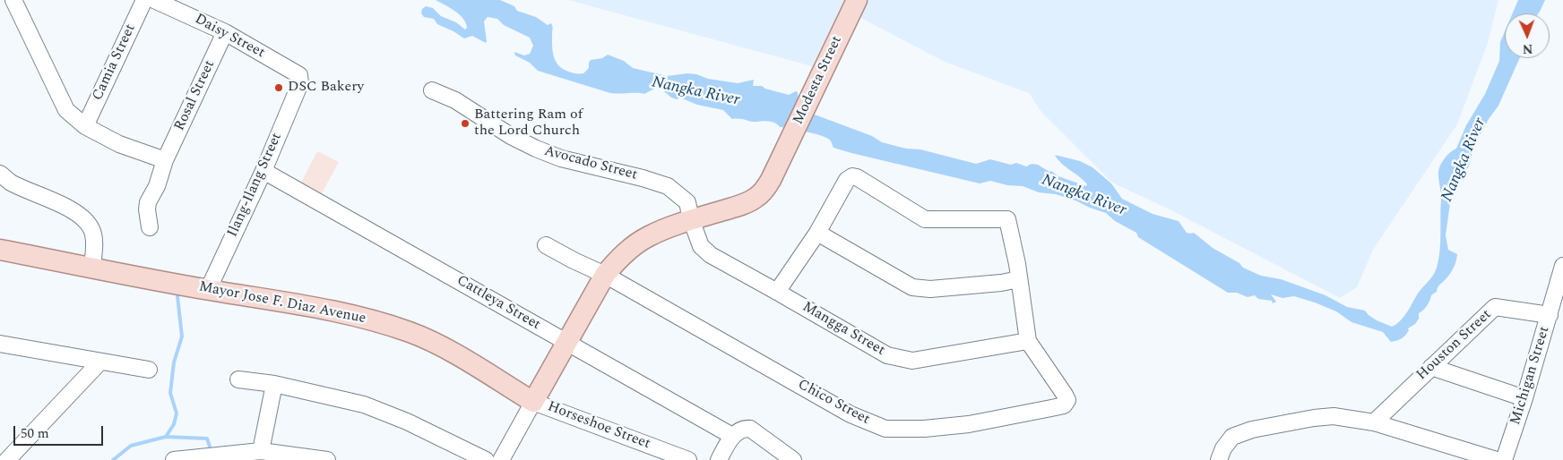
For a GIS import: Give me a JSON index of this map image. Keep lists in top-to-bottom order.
{
  "streets": {
    "main road": ["Modesta Street", "Mayor Jose F. Diaz Avenue"],
    "street": [
      "Daisy Street",
      "Camia Street",
      "Rosal Street",
      "Avocado Street",
      "Ilang-Ilang Street",
      "Cattleya Street",
      "Mangga Street",
      "Houston Street",
      "Michigan Street",
      "Chico Street",
      "Horseshoe Street"
    ]
  },
  "crossings": [
    ["Daisy Street", "Rosal Street"],
    ["Daisy Street", "Ilang-Ilang Street"],
    ["Modesta Street", "Avocado Street"],
    ["Modesta Street", "Mangga Street"],
    ["Avocado Street", "Mangga Street"],
    ["Ilang-Ilang Street", "Mayor Jose F. Diaz Avenue"],
    ["Ilang-Ilang Street", "Cattleya Street"],
    ["Mayor Jose F. Diaz Avenue", "Horseshoe Street"],
    ["Mangga Street", "Chico Street"],
    ["Houston Street", "Michigan Street"]
  ],
  "water": ["Nangka River"],
  "places": ["DSC Bakery", "Battering Ram of the Lord Church"],
  "scale_bar": "50 m",
  "north": "bottom"
}
